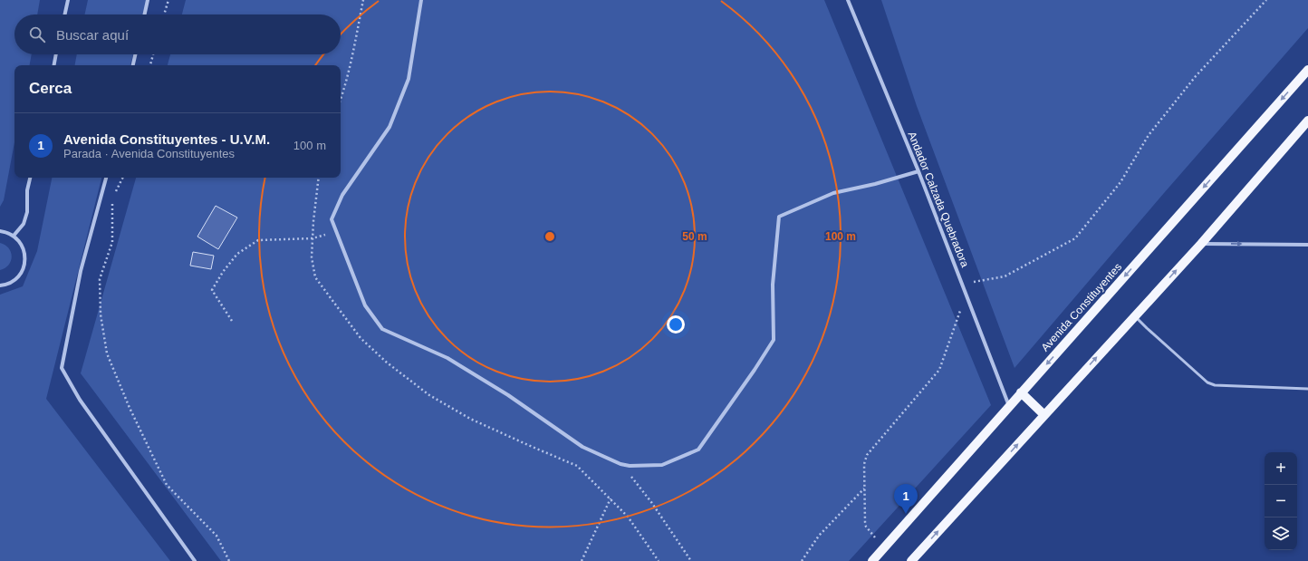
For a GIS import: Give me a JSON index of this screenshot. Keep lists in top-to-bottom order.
{
  "streets": {
    "main road": ["Avenida Constituyentes"],
    "street": ["Andador Calzada Quebradora"]
  },
  "crossings": [
    ["Andador Calzada Quebradora", "Avenida Constituyentes"]
  ],
  "page": {
    "search": "Buscar aquí",
    "heading": "Cerca",
    "list": [
      {
        "mark": "1",
        "name": "Avenida Constituyentes - U.V.M.",
        "note": "Parada · Avenida Constituyentes",
        "value": "100 m"
      }
    ],
    "map_buttons": ["+", "−"],
    "pins": "1"
  },
  "rings": ["50 m", "100 m"]
}
